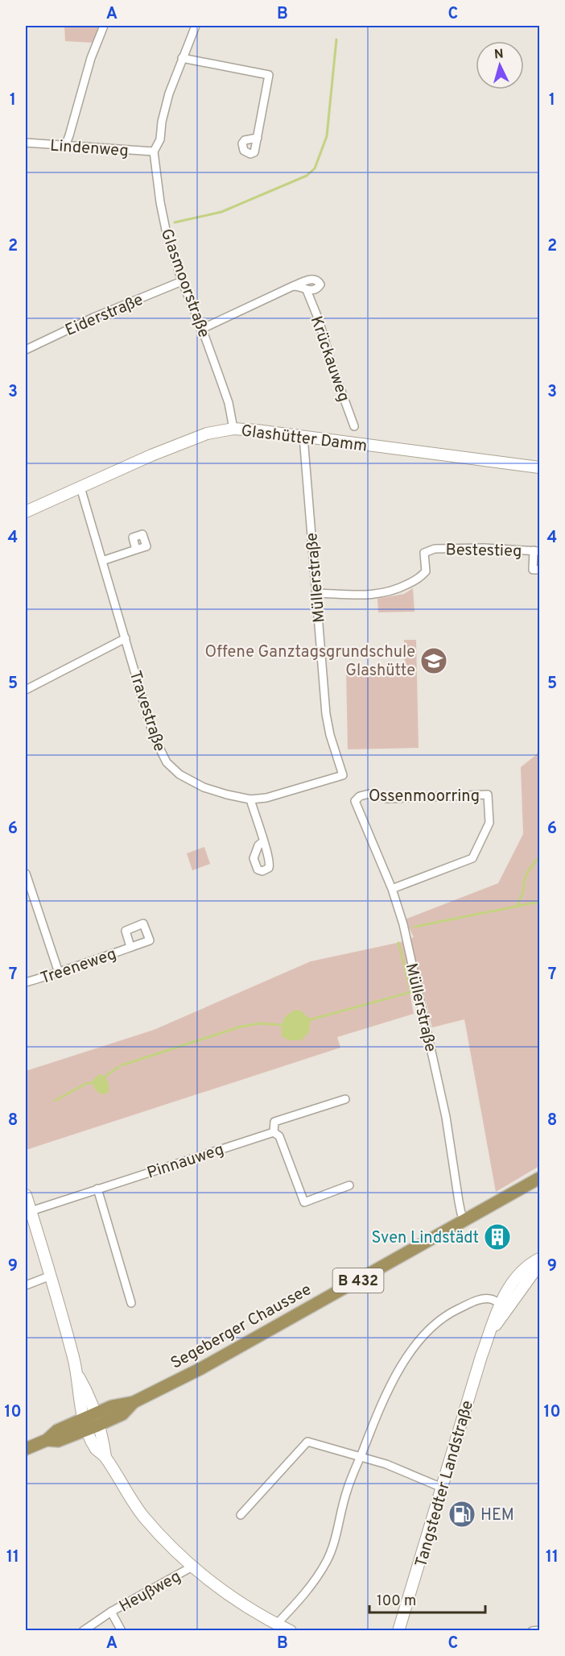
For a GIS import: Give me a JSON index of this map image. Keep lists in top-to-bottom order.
{
  "streets": {
    "main road": ["B 432", "Segeberger Chaussee"],
    "street": [
      "Lindenweg",
      "Glasmoorstraße",
      "Eiderstraße",
      "Krückauweg",
      "Glashütter Damm",
      "Bestestieg",
      "Müllerstraße",
      "Travestraße",
      "Ossenmoorring",
      "Treeneweg",
      "Pinnauweg",
      "Tangstedter Landstraße",
      "Heußweg"
    ]
  },
  "crossings": [
    ["Lindenweg", "Glasmoorstraße"],
    ["Glasmoorstraße", "Eiderstraße"],
    ["Glasmoorstraße", "Glashütter Damm"],
    ["Glashütter Damm", "Müllerstraße"],
    ["Glashütter Damm", "Travestraße"],
    ["Bestestieg", "Müllerstraße"],
    ["Müllerstraße", "Travestraße"],
    ["Müllerstraße", "Ossenmoorring"],
    ["Müllerstraße", "Segeberger Chaussee"]
  ],
  "places": {
    "school or university": ["Offene Ganztagsgrundschule Glashütte"],
    "building": ["Sven Lindstädt"],
    "fuel station": ["HEM"]
  },
  "scale_bar": "100 m",
  "north": "top",
  "grid": {
    "columns": ["A", "B", "C"],
    "rows": [
      "1",
      "2",
      "3",
      "4",
      "5",
      "6",
      "7",
      "8",
      "9",
      "10",
      "11"
    ]
  }
}
